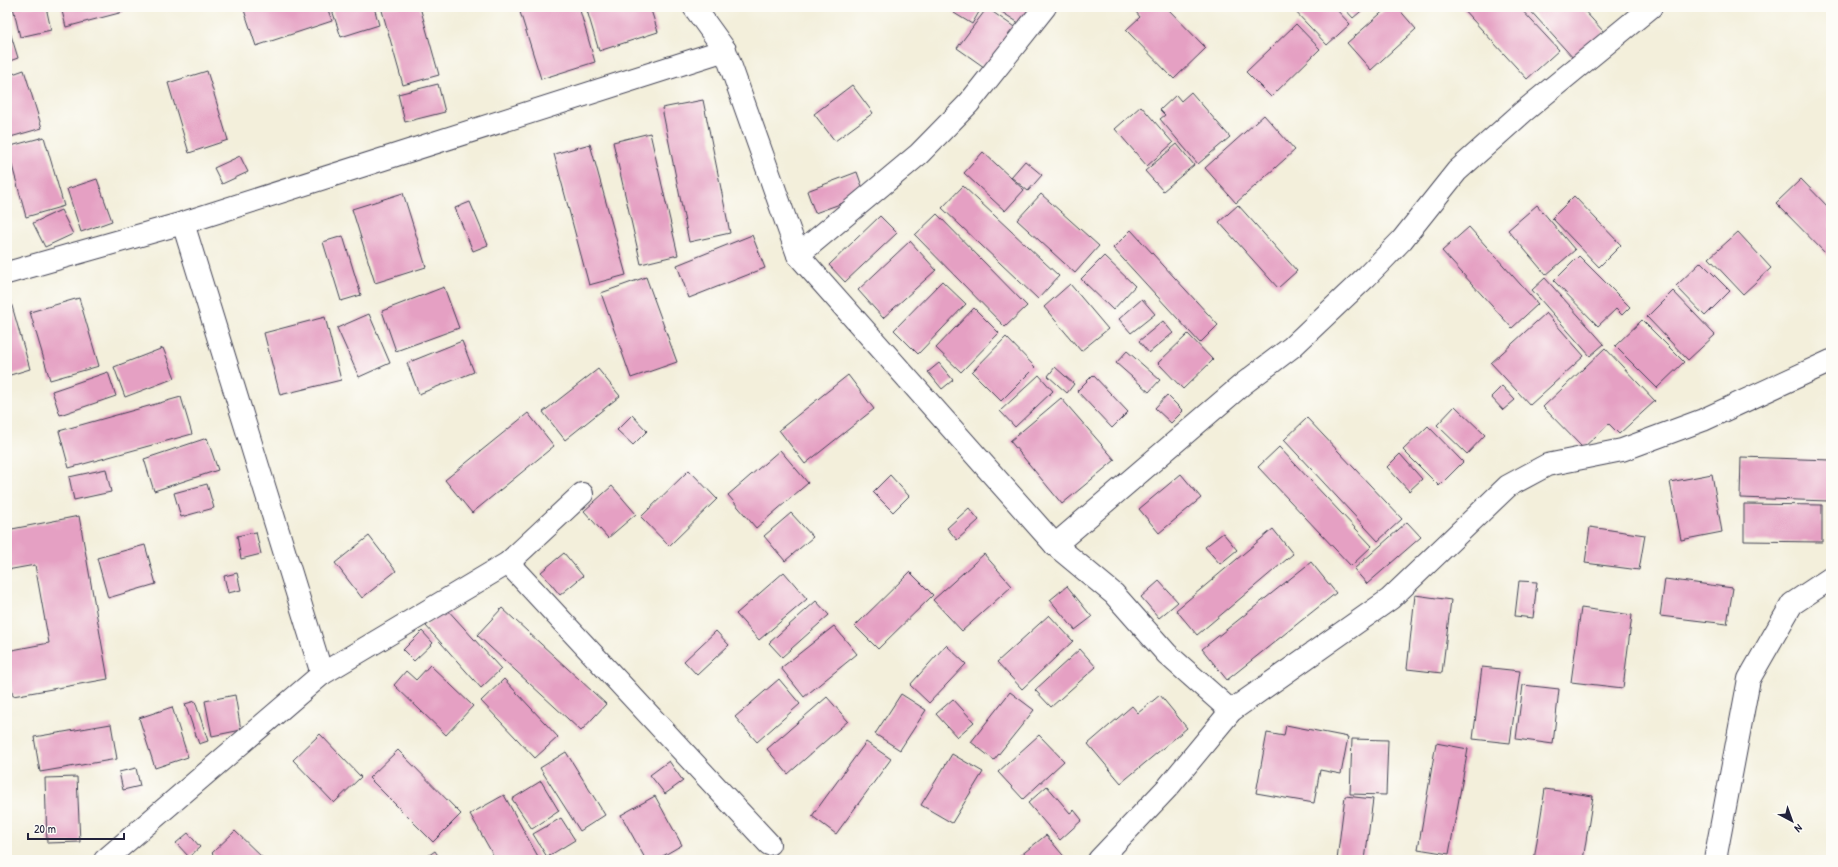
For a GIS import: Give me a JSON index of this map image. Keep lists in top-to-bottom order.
{
  "scale_bar": "20 m",
  "north": "bottom right"
}
